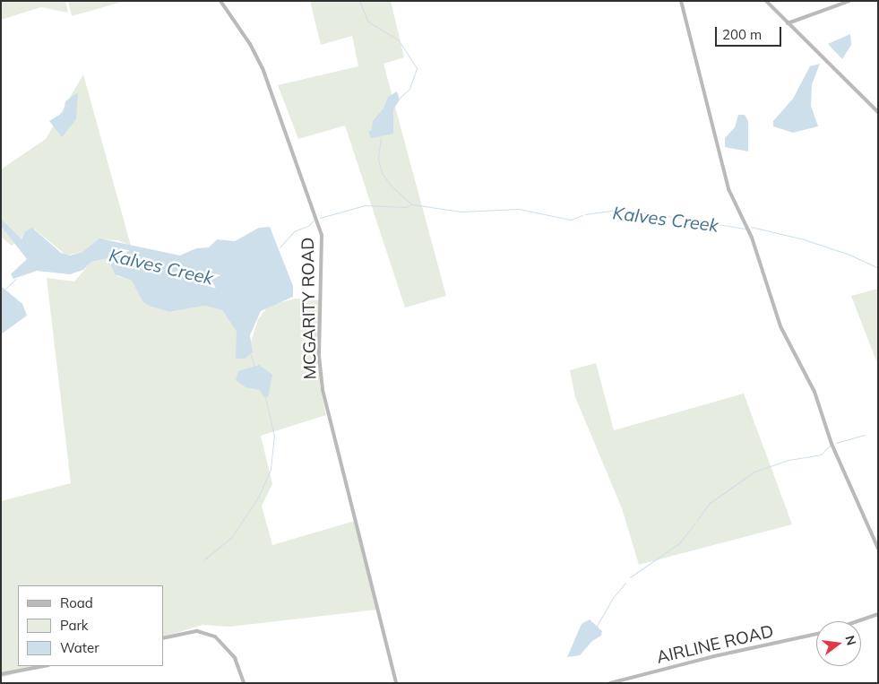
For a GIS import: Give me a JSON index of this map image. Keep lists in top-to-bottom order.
{
  "streets": {
    "street": ["MCGARITY ROAD", "AIRLINE ROAD"]
  },
  "water": ["Kalves Creek"],
  "legend": ["Road", "Park", "Water"],
  "scale_bar": "200 m",
  "north": "right"
}
